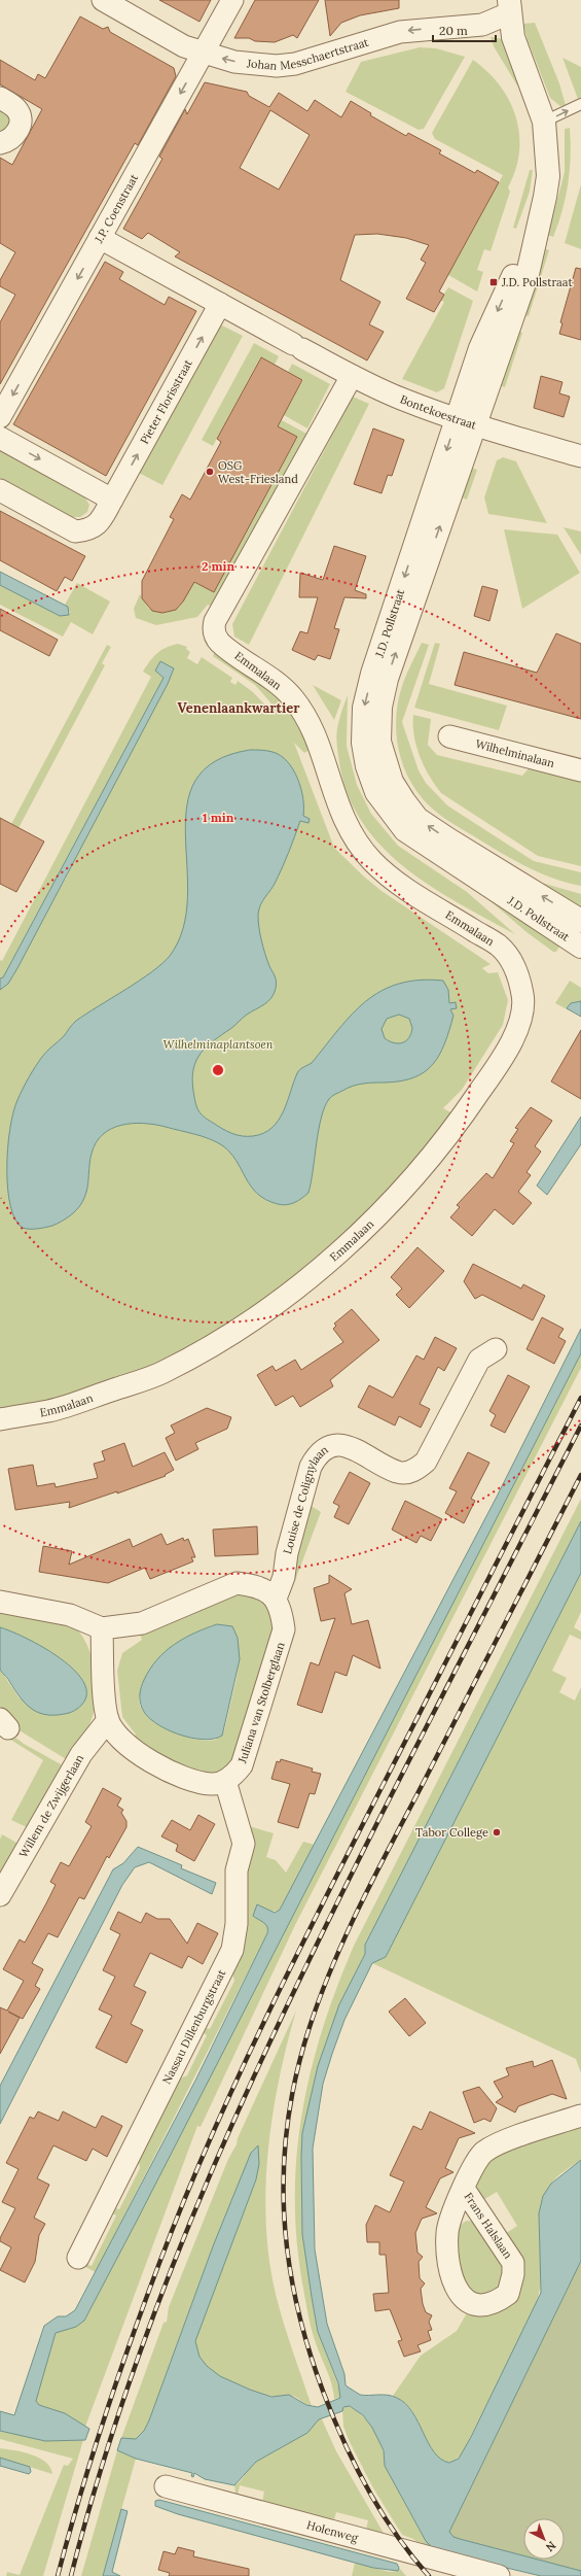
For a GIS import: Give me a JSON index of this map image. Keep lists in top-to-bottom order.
{
  "streets": {
    "street": [
      "Johan Messchaertstraat",
      "J.P. Coenstraat",
      "Pieter Florisstraat",
      "Bontekoestraat",
      "J.D. Pollstraat",
      "Emmalaan",
      "Wilhelminalaan",
      "Louise de Colignylaan",
      "Juliana van Stolberglaan",
      "Willem de Zwijgerlaan",
      "Nassau Dillenburgstraat",
      "Frans Halslaan",
      "Holenweg"
    ]
  },
  "crossings": [
    ["Johan Messchaertstraat", "J.P. Coenstraat"],
    ["Johan Messchaertstraat", "J.D. Pollstraat"],
    ["J.P. Coenstraat", "Bontekoestraat"],
    ["Pieter Florisstraat", "Bontekoestraat"],
    ["Bontekoestraat", "J.D. Pollstraat"],
    ["Bontekoestraat", "Emmalaan"],
    ["Louise de Colignylaan", "Juliana van Stolberglaan"],
    ["Juliana van Stolberglaan", "Nassau Dillenburgstraat"]
  ],
  "one_way": ["Johan Messchaertstraat", "J.P. Coenstraat", "Pieter Florisstraat"],
  "districts": ["Venenlaankwartier"],
  "parks": ["Wilhelminaplantsoen"],
  "places": {
    "transit": ["J.D. Pollstraat"],
    "other": ["OSG West-Friesland", "Tabor College"]
  },
  "scale_bar": "20 m",
  "north": "bottom right",
  "rings": ["2 min", "1 min"]
}
